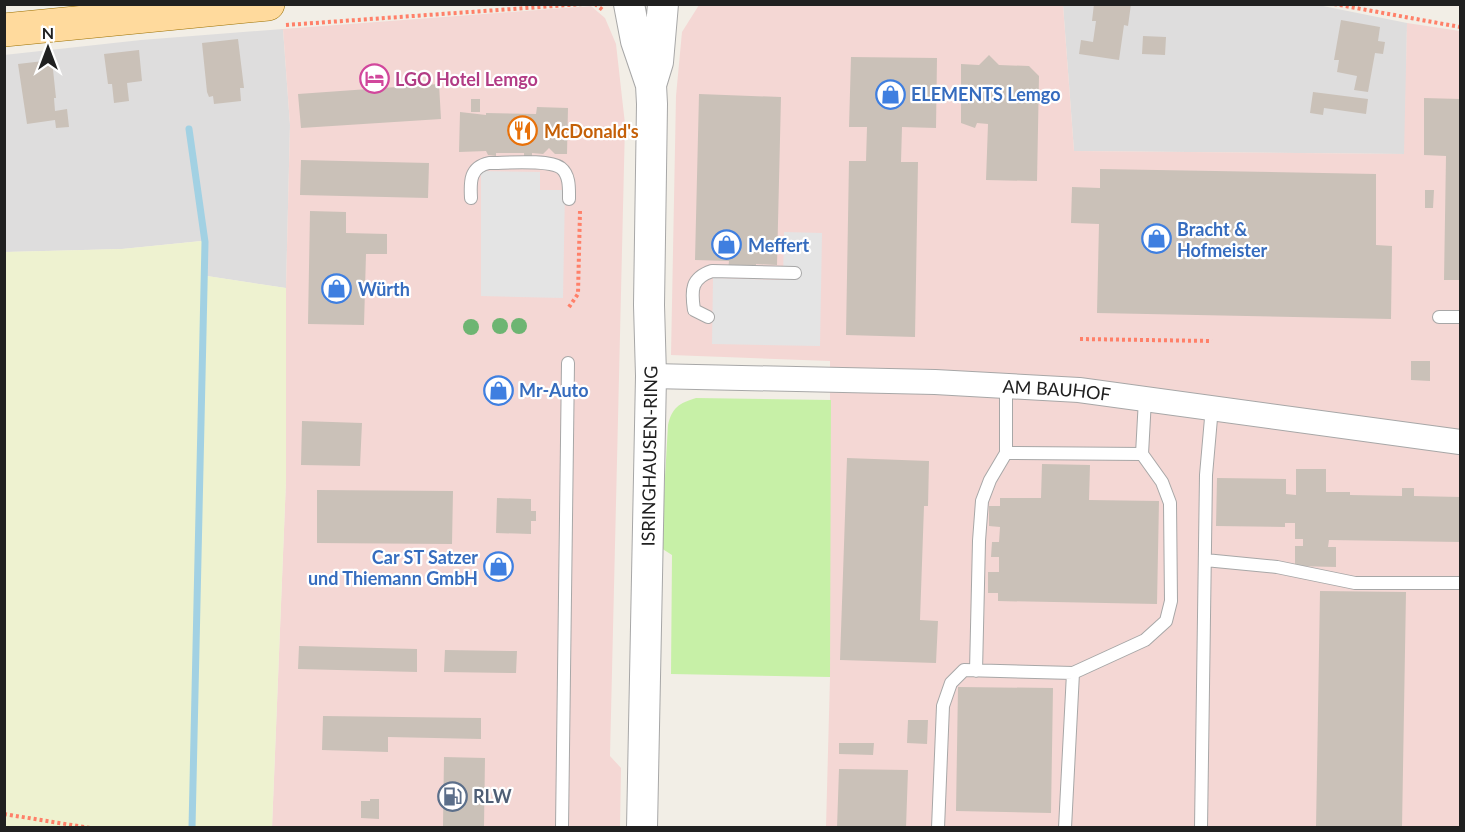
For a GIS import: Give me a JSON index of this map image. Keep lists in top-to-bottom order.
{
  "streets": {
    "street": ["AM BAUHOF", "ISRINGHAUSEN-RING"]
  },
  "crossings": [
    ["AM BAUHOF", "ISRINGHAUSEN-RING"]
  ],
  "places": {
    "hotel": ["LGO Hotel Lemgo"],
    "shop": [
      "ELEMENTS Lemgo",
      "Bracht & Hofmeister",
      "Meffert",
      "Würth",
      "Mr-Auto",
      "Car ST Satzer und Thiemann GmbH"
    ],
    "restaurant": ["McDonald's"],
    "fuel station": ["RLW"]
  },
  "north": "top"
}
